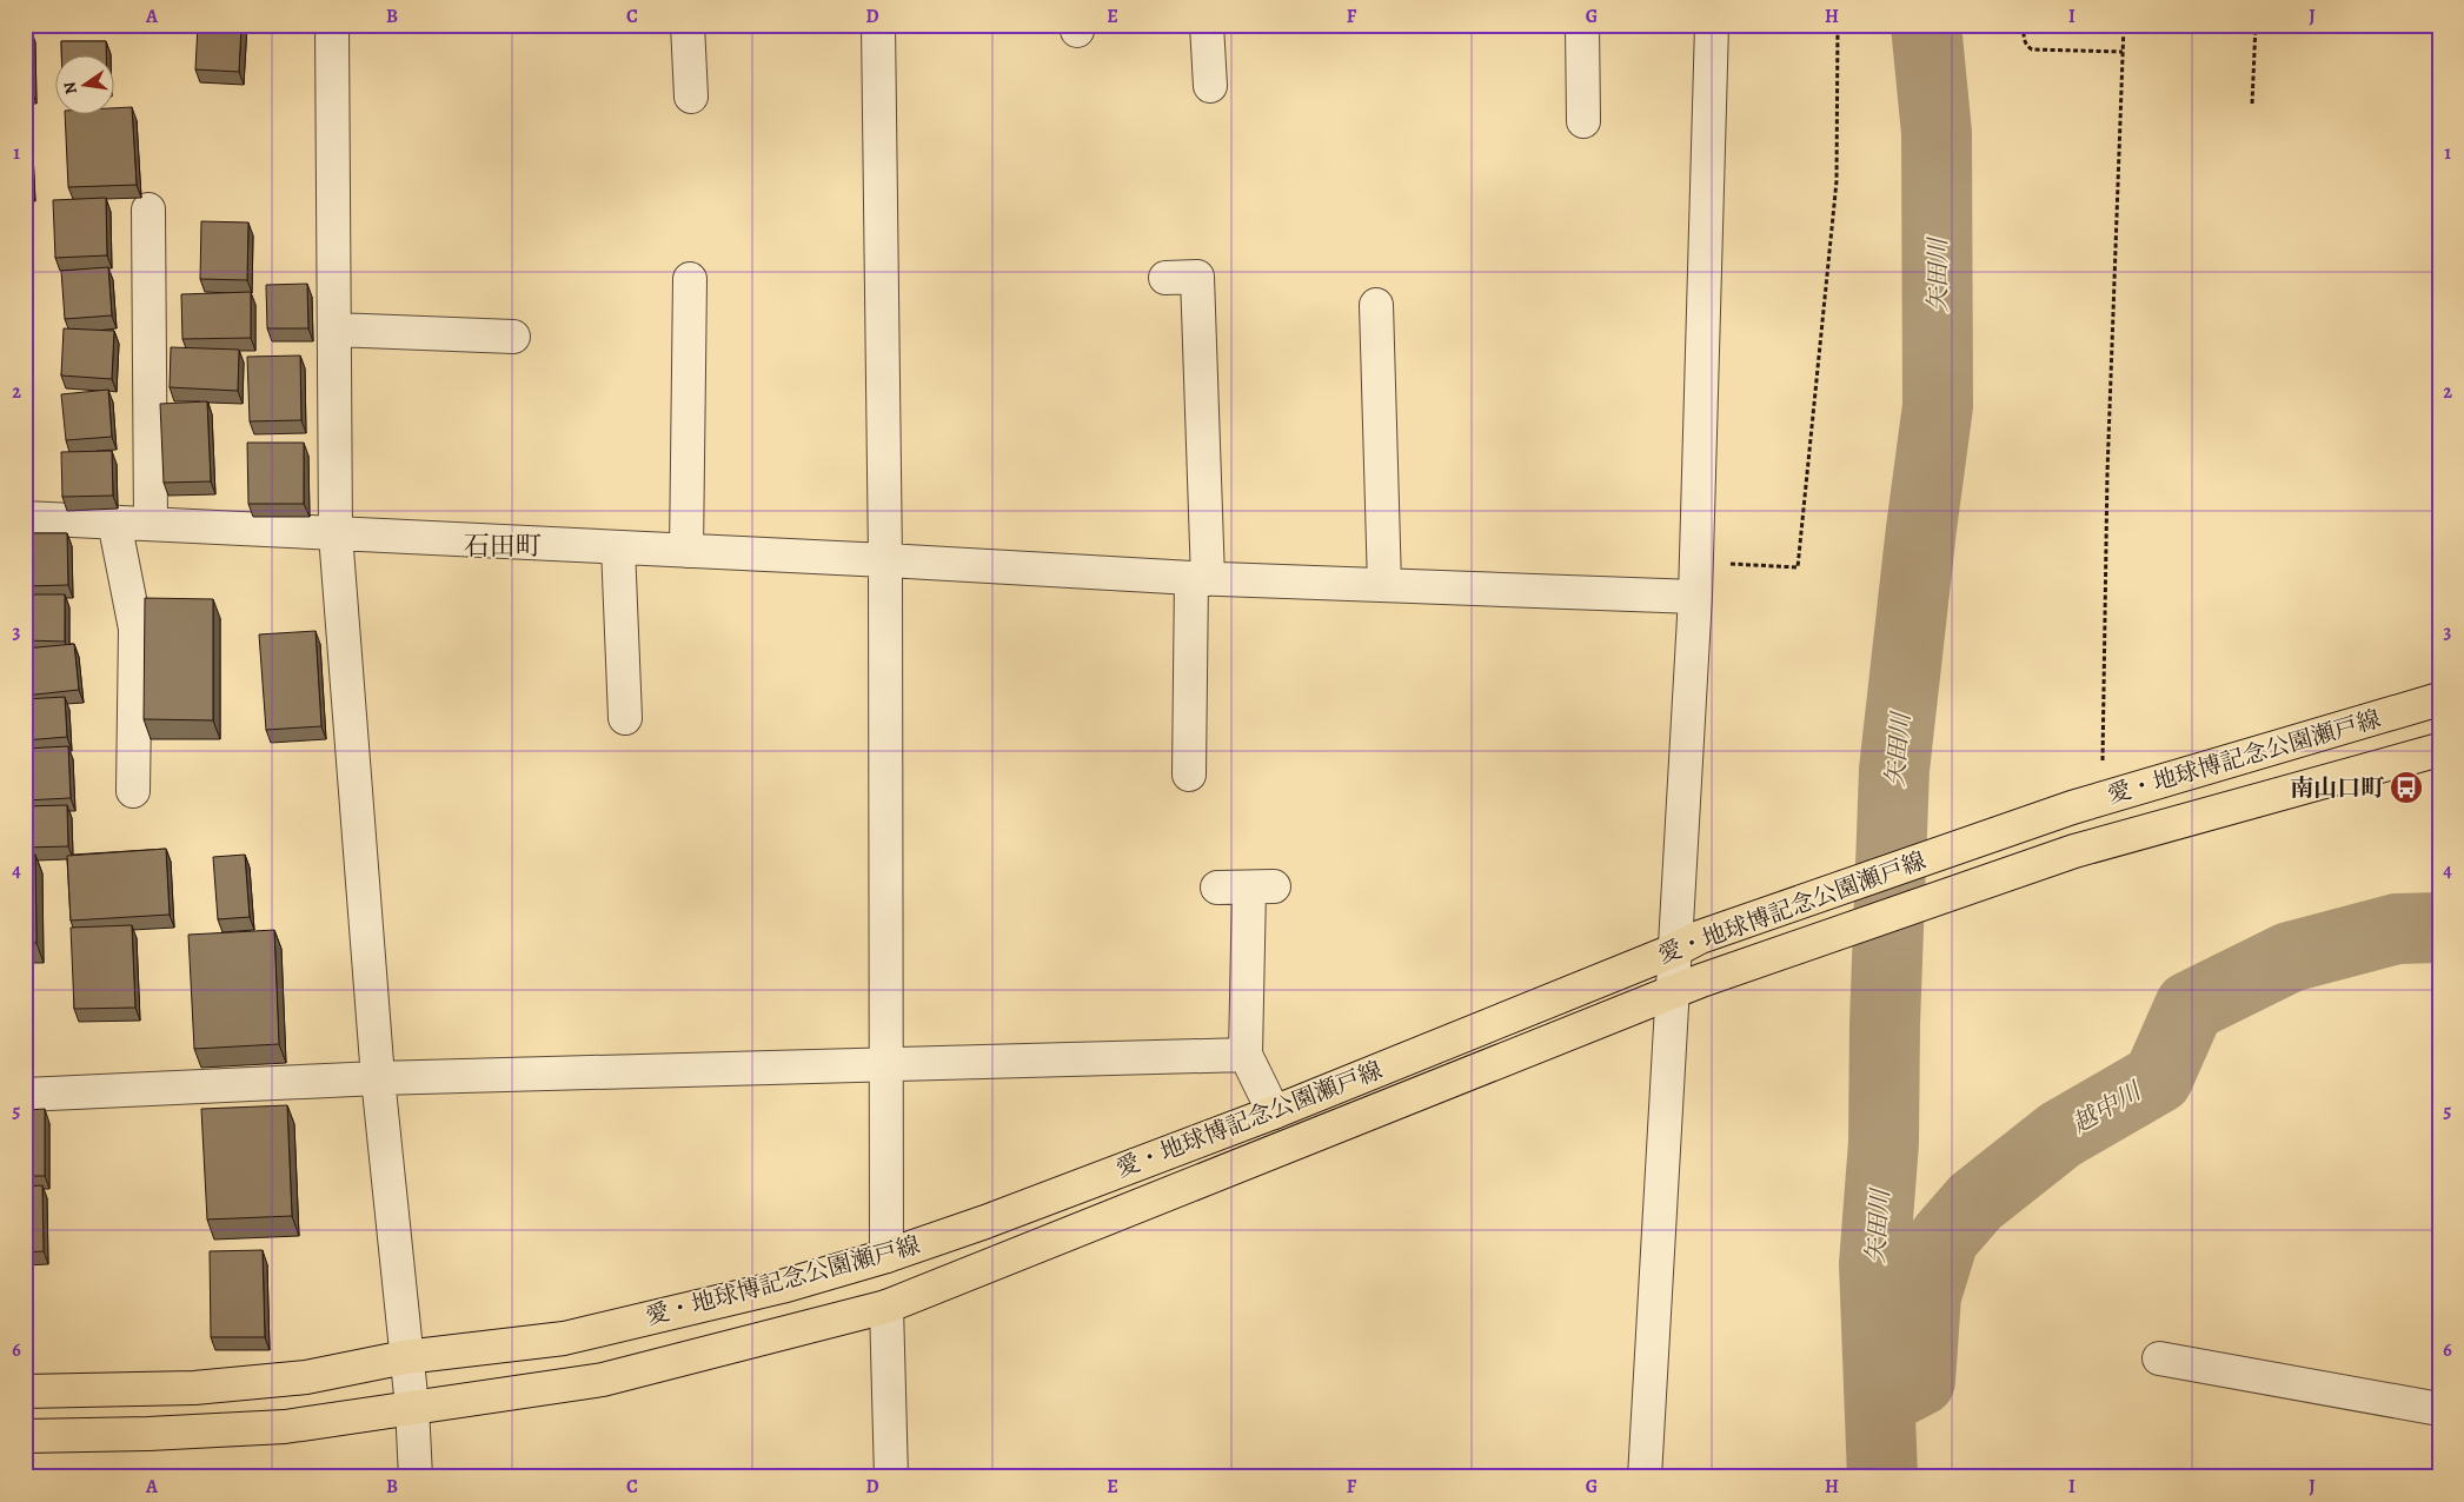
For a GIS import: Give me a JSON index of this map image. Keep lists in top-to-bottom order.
{
  "streets": {
    "main road": ["愛・地球博記念公園瀬戸線"]
  },
  "districts": ["石田町"],
  "water": ["矢田川", "越中川"],
  "places": {
    "bus stop": ["南山口町"]
  },
  "north": "left",
  "grid": {
    "columns": [
      "A",
      "B",
      "C",
      "D",
      "E",
      "F",
      "G",
      "H",
      "I",
      "J"
    ],
    "rows": [
      "1",
      "2",
      "3",
      "4",
      "5",
      "6"
    ]
  }
}
